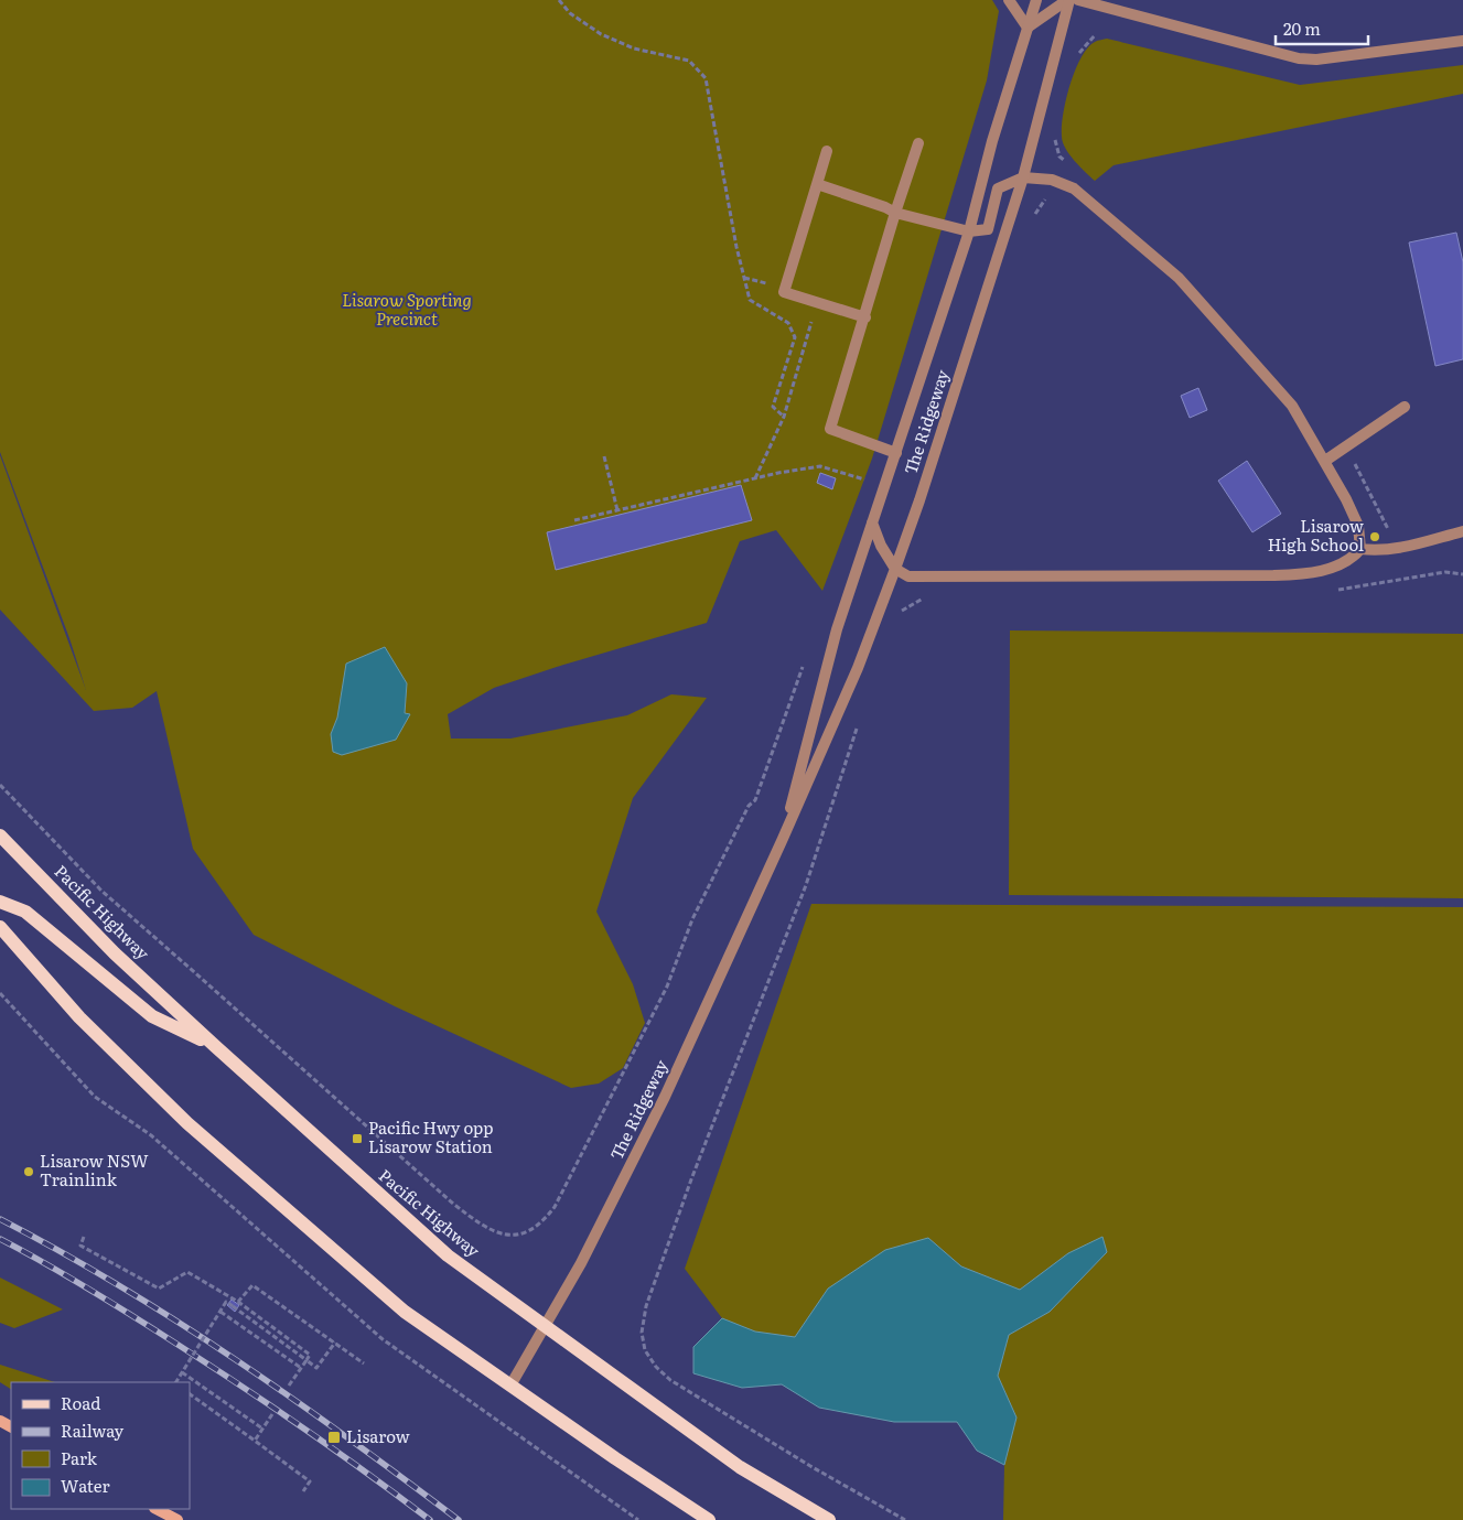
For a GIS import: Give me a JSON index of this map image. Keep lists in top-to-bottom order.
{
  "streets": {
    "main road": ["Pacific Highway"],
    "street": ["The Ridgeway"]
  },
  "crossings": [
    ["The Ridgeway", "Pacific Highway"]
  ],
  "parks": ["Lisarow Sporting Precinct"],
  "places": {
    "other": ["Lisarow High School", "Lisarow NSW Trainlink"],
    "transit": ["Pacific Hwy opp Lisarow Station", "Lisarow"]
  },
  "legend": [
    "Road",
    "Railway",
    "Park",
    "Water"
  ],
  "scale_bar": "20 m"
}
